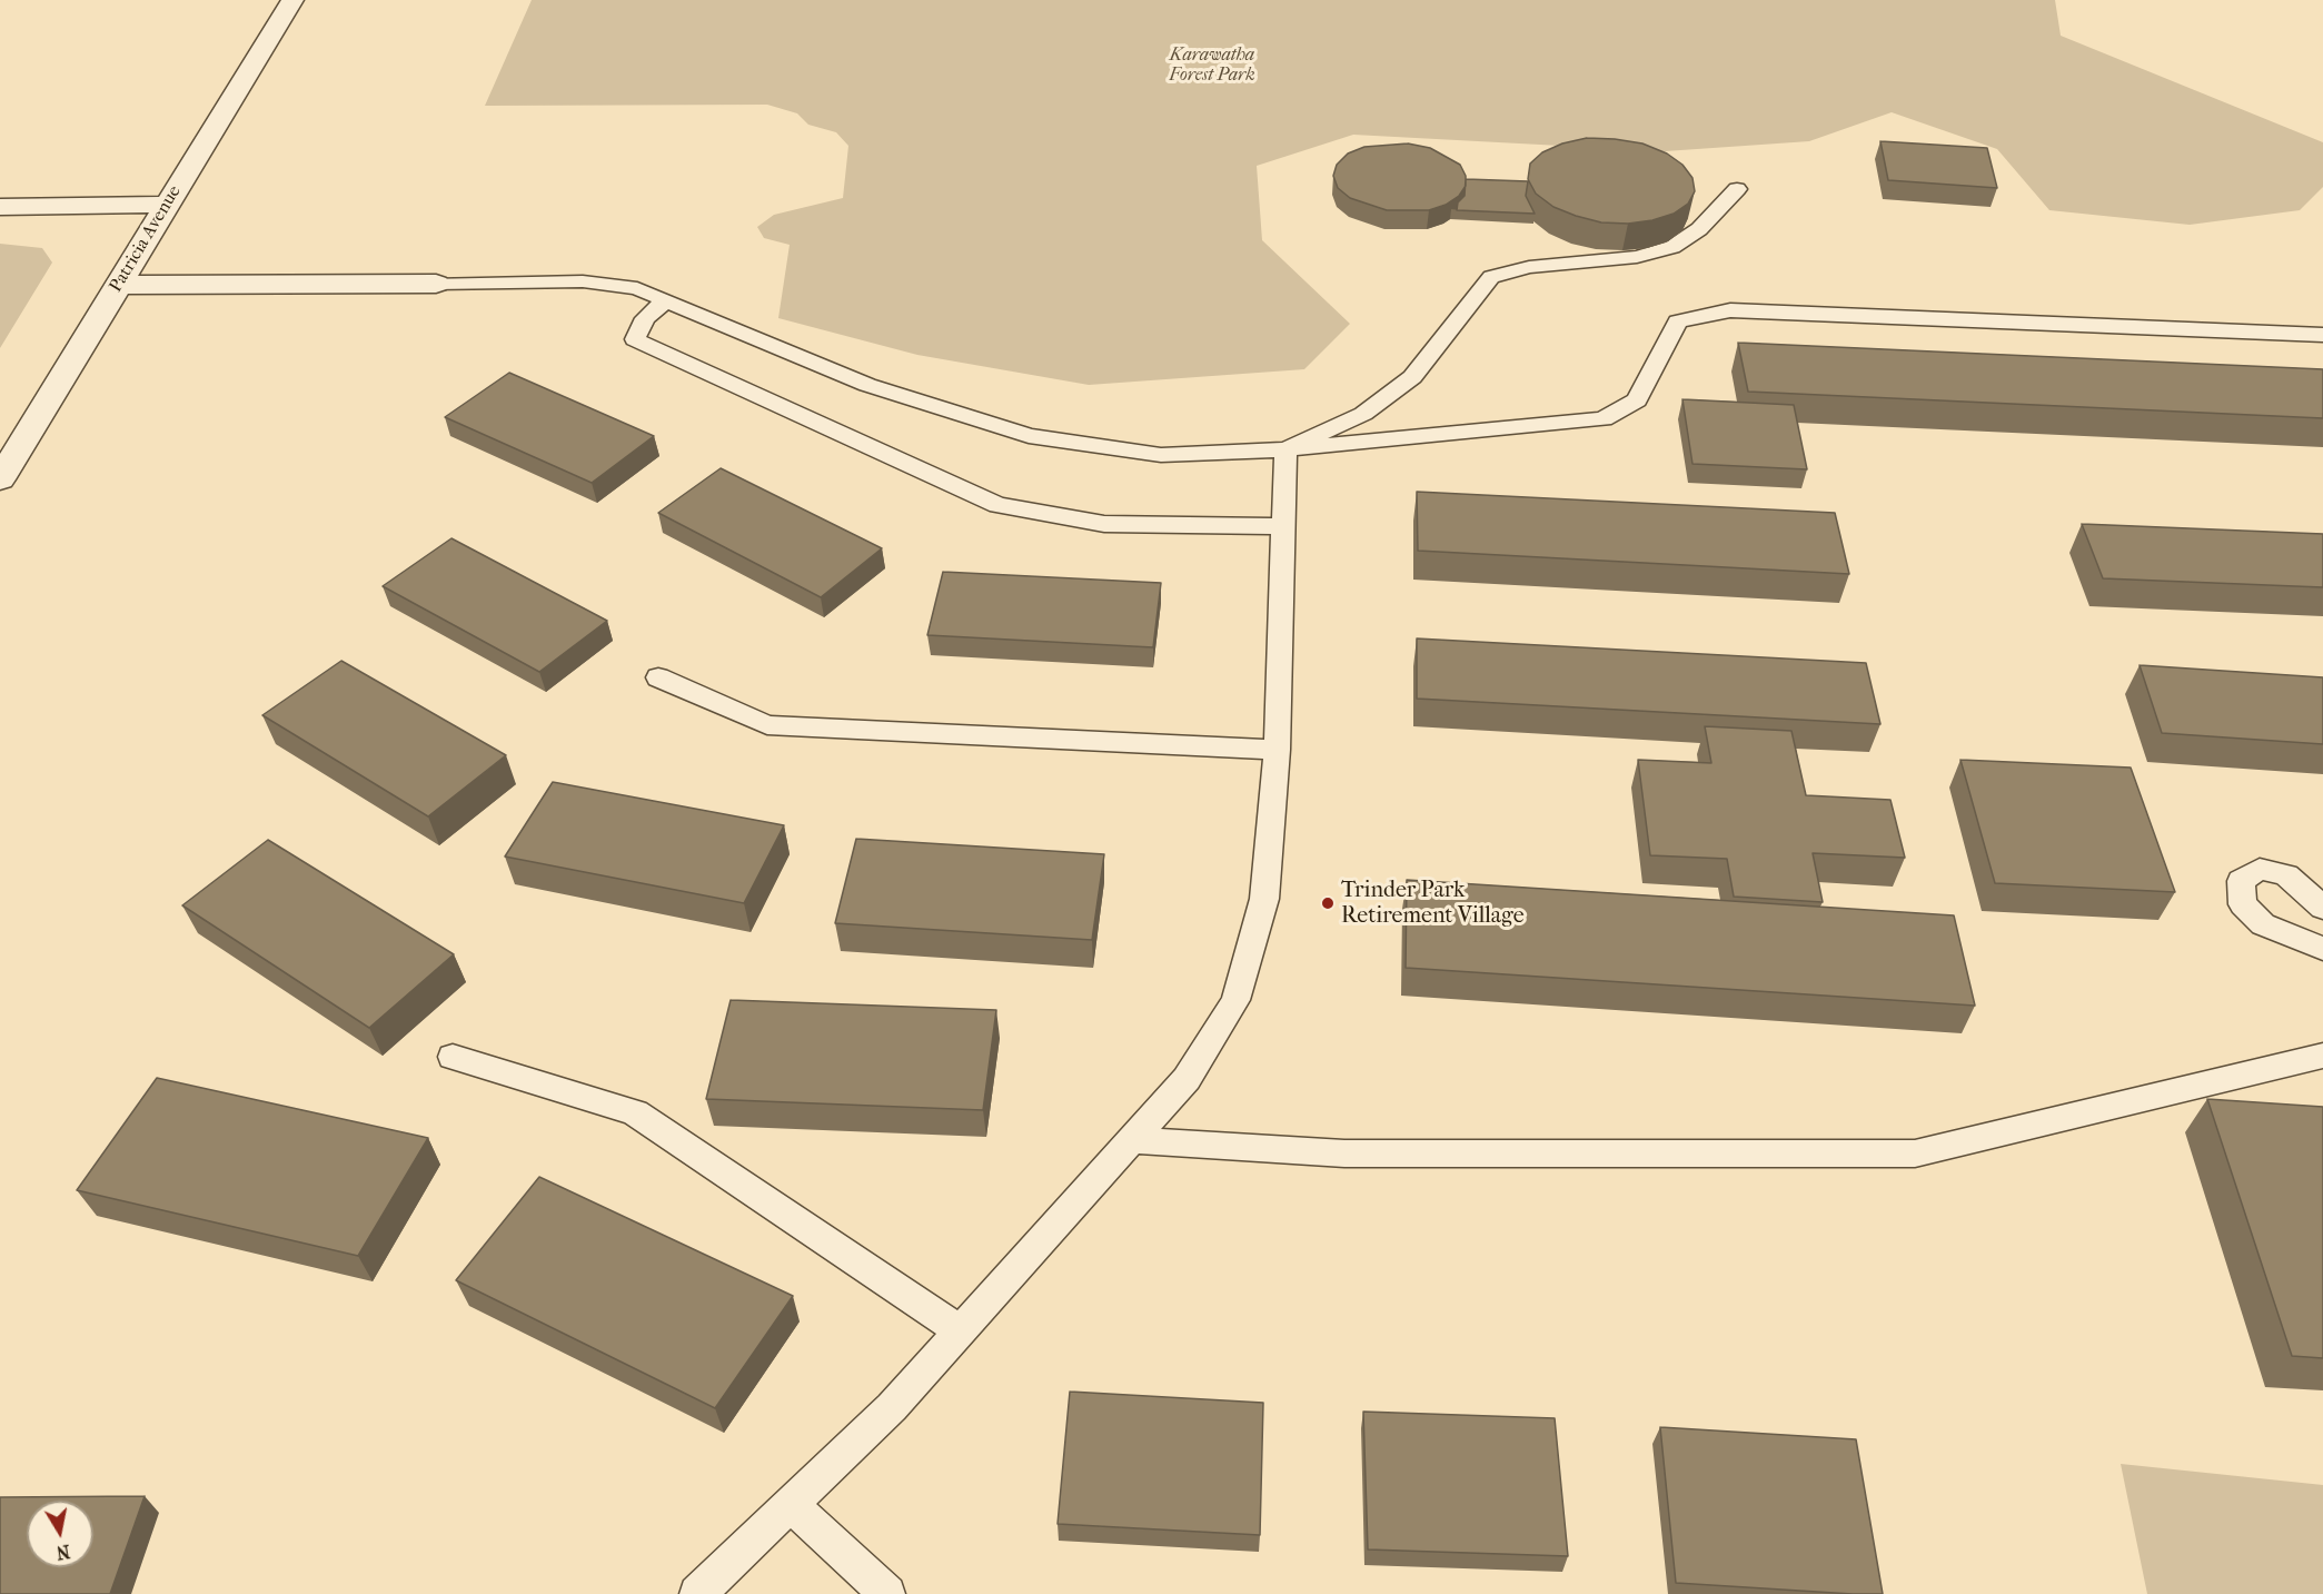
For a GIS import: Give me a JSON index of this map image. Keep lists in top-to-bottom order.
{
  "streets": {
    "street": ["Patricia Avenue"]
  },
  "parks": ["Karawatha Forest Park"],
  "places": ["Trinder Park Retirement Village"],
  "north": "bottom"
}
